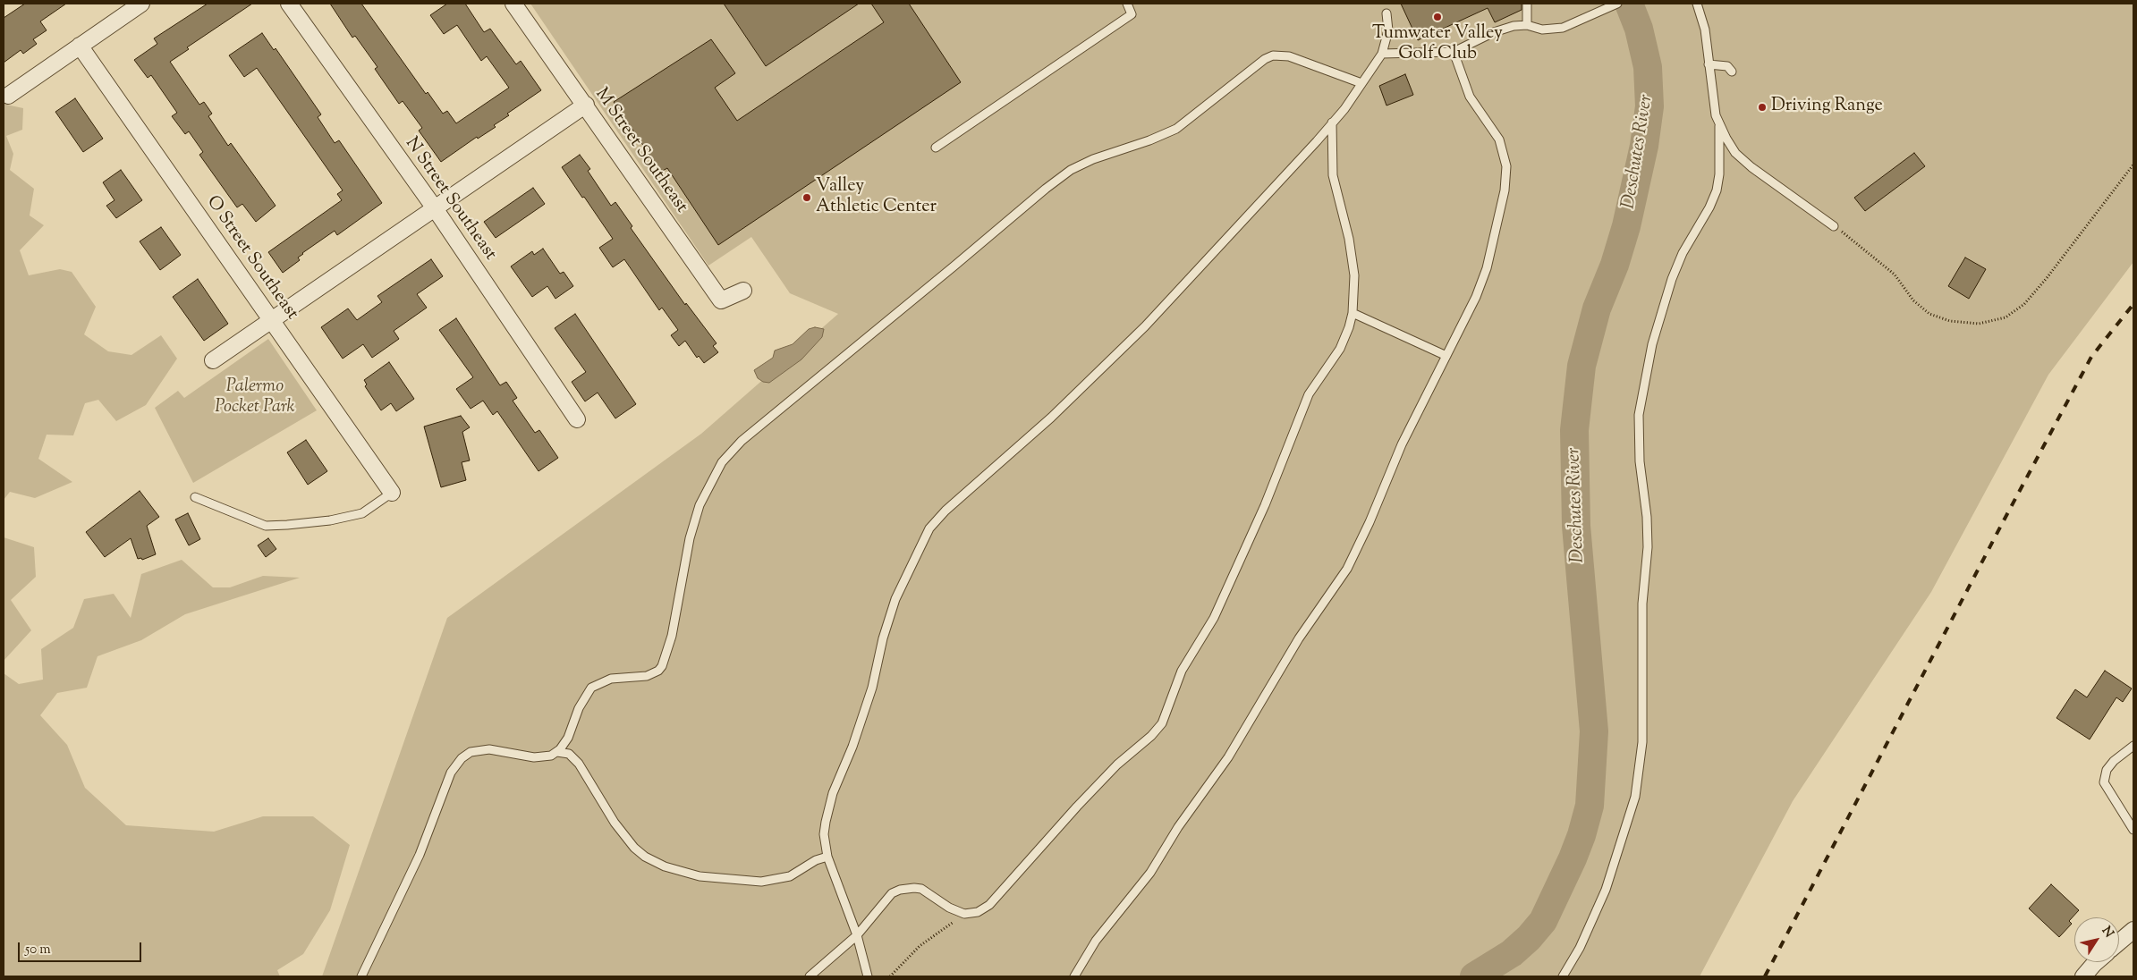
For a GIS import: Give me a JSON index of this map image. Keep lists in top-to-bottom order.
{
  "streets": {
    "street": ["M Street Southeast", "N Street Southeast", "O Street Southeast"]
  },
  "water": ["Deschutes River"],
  "parks": ["Palermo Pocket Park"],
  "places": ["Tumwater Valley Golf Club", "Driving Range", "Valley Athletic Center"],
  "scale_bar": "50 m",
  "north": "top right"
}
